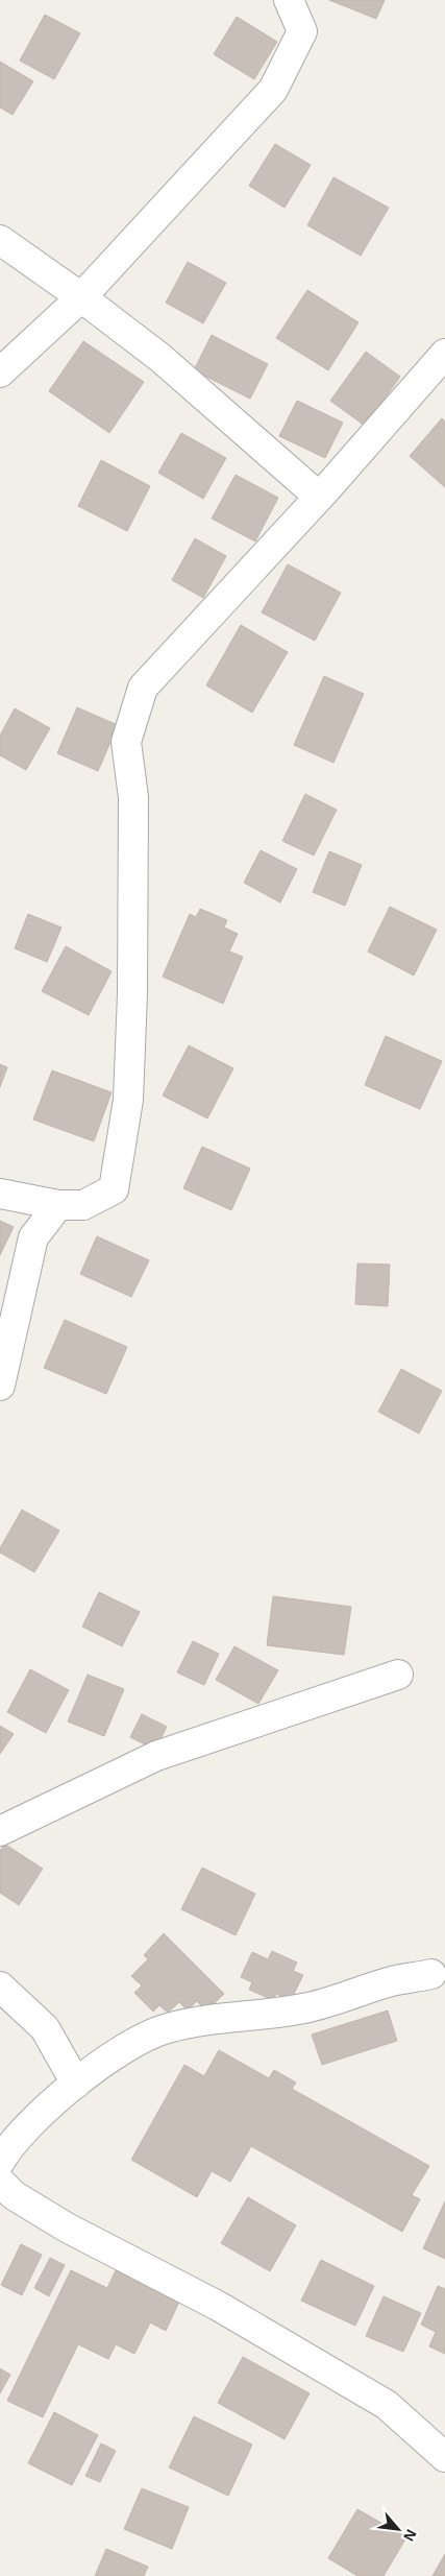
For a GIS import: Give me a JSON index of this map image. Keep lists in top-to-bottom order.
{
  "north": "bottom right"
}
